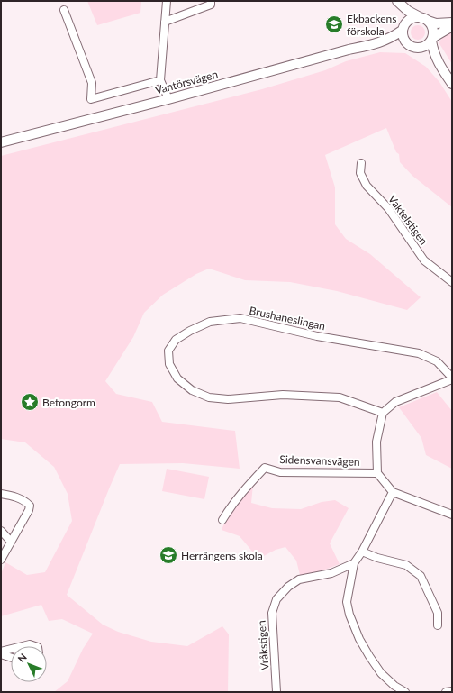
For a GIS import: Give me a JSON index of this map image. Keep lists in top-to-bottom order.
{
  "streets": {
    "street": [
      "Vantörsvägen",
      "Vaktelstigen",
      "Brushaneslingan",
      "Sidensvansvägen",
      "Vråkstigen"
    ]
  },
  "places": {
    "school or university": ["Ekbackens förskola", "Herrängens skola"],
    "place": ["Betongorm"]
  },
  "north": "top left"
}
